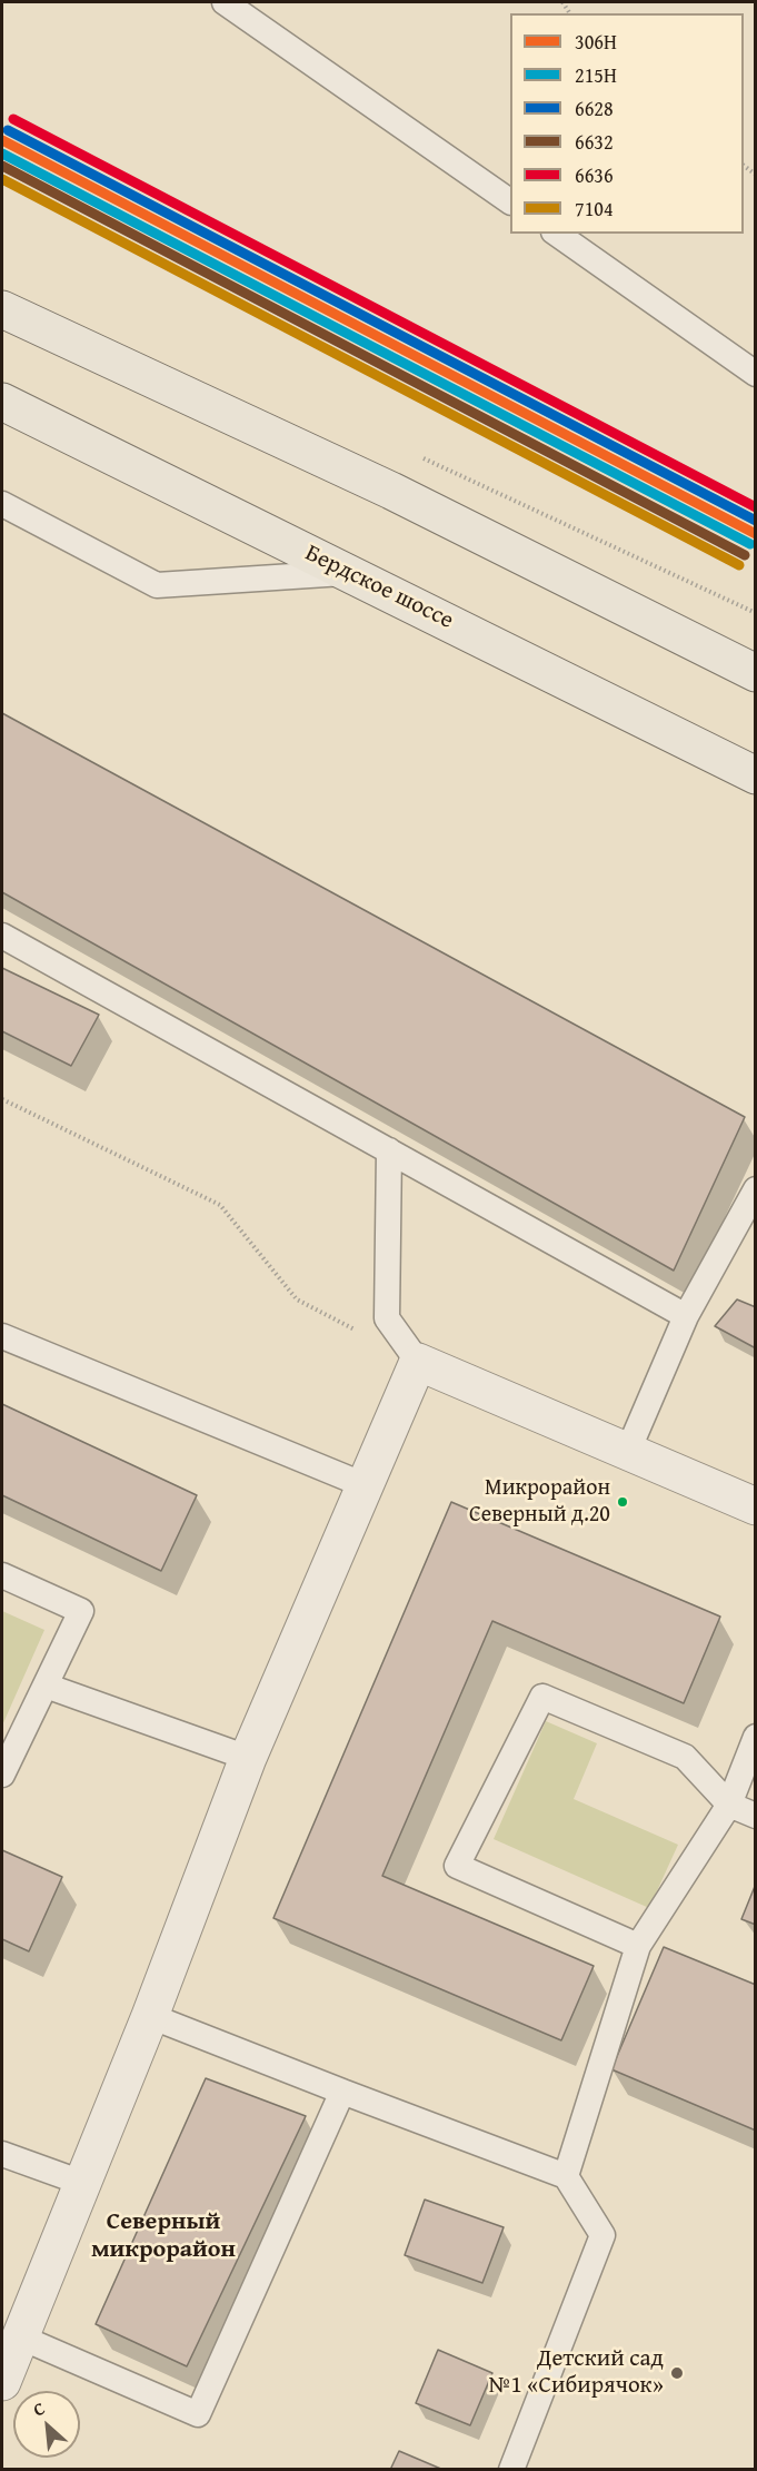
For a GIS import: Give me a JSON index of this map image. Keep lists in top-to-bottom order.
{
  "streets": {
    "highway": ["Бердское шоссе"]
  },
  "districts": ["Северный микрорайон"],
  "places": ["Микрорайон Северный д.20", "Детский сад №1 «Сибирячок»"],
  "lines": [
    "transit line 6636",
    "transit line 6628",
    "transit line 306Н",
    "transit line 215Н",
    "transit line 6632",
    "transit line 7104"
  ],
  "legend": [
    "306Н",
    "215Н",
    "6628",
    "6632",
    "6636",
    "7104"
  ],
  "north": "top left"
}
